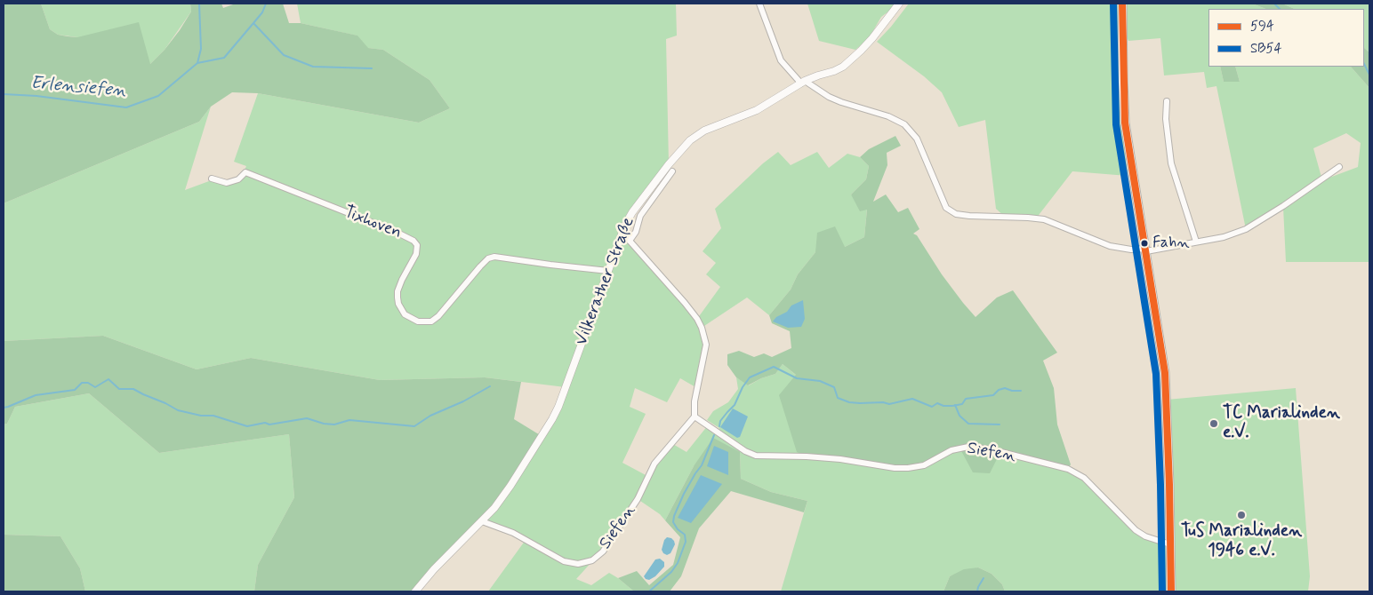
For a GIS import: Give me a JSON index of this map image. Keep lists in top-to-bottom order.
{
  "streets": {
    "street": ["Tixhoven", "Vilkerather Straße", "Siefen"]
  },
  "crossings": [
    ["Tixhoven", "Vilkerather Straße"],
    ["Vilkerather Straße", "Siefen"]
  ],
  "water": ["Erlensiefen"],
  "places": ["Fahn", "TC Marialinden e.V.", "TuS Marialinden 1946 e.V."],
  "lines": ["transit line 594", "transit line SB54"],
  "legend": ["594", "SB54"]
}
